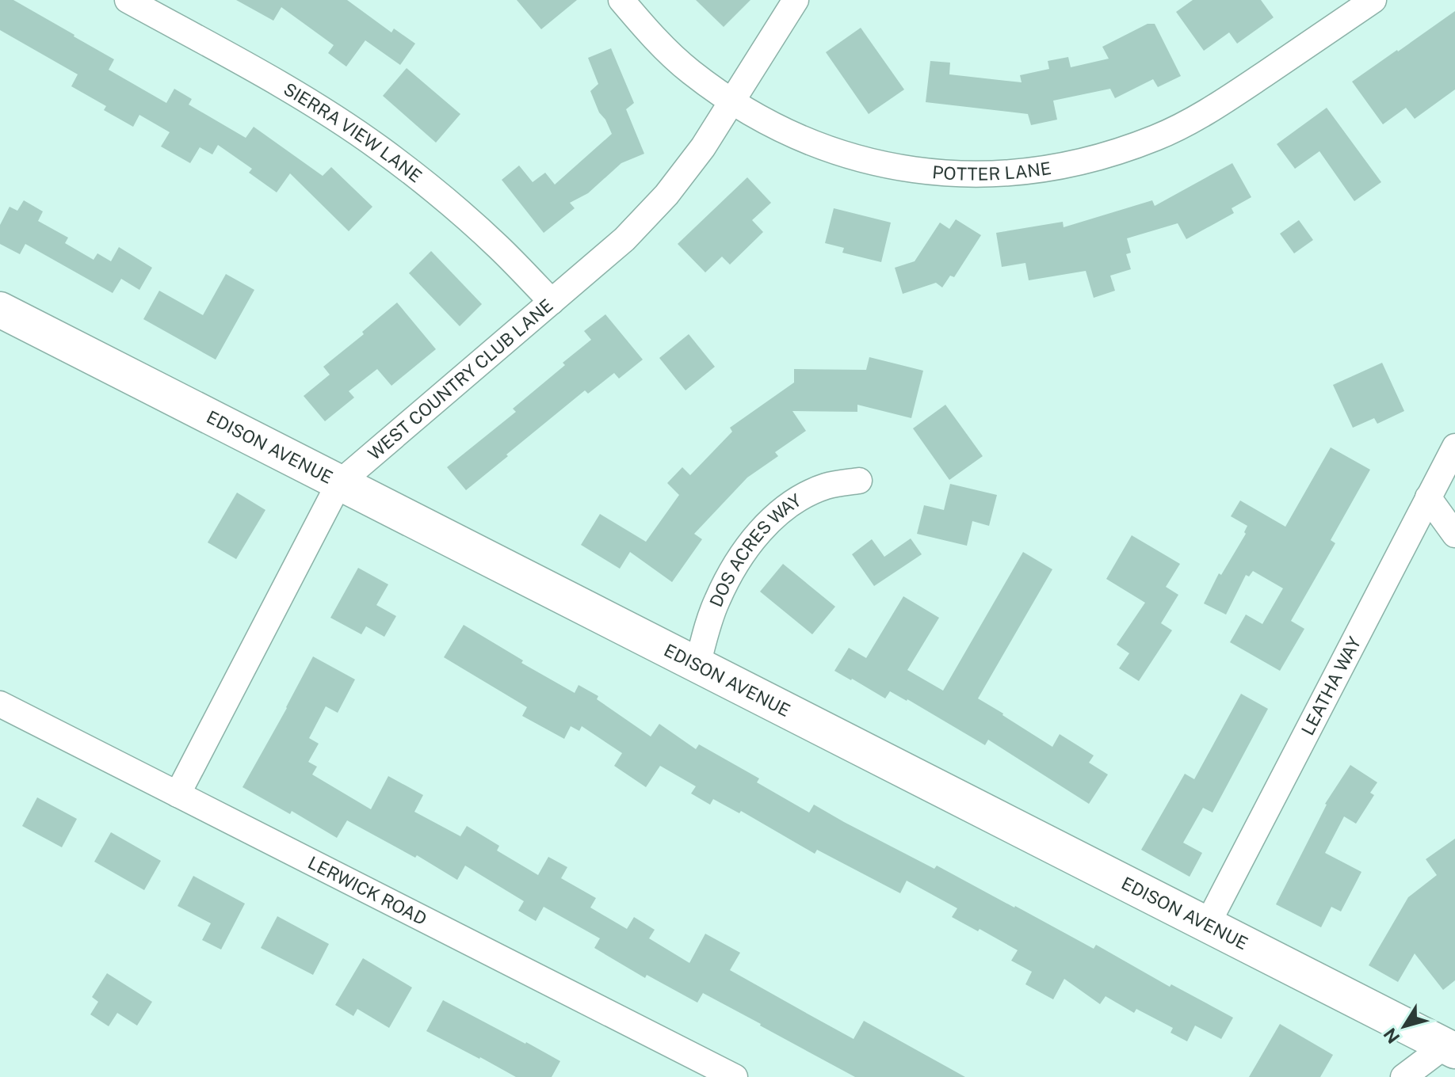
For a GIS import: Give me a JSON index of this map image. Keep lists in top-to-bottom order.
{
  "streets": {
    "street": [
      "SIERRA VIEW LANE",
      "POTTER LANE",
      "WEST COUNTRY CLUB LANE",
      "EDISON AVENUE",
      "DOS ACRES WAY",
      "LEATHA WAY",
      "LERWICK ROAD"
    ]
  },
  "crossings": [
    ["SIERRA VIEW LANE", "WEST COUNTRY CLUB LANE"],
    ["POTTER LANE", "WEST COUNTRY CLUB LANE"],
    ["WEST COUNTRY CLUB LANE", "EDISON AVENUE"],
    ["WEST COUNTRY CLUB LANE", "LERWICK ROAD"],
    ["EDISON AVENUE", "DOS ACRES WAY"],
    ["EDISON AVENUE", "LEATHA WAY"]
  ],
  "north": "bottom left"
}
